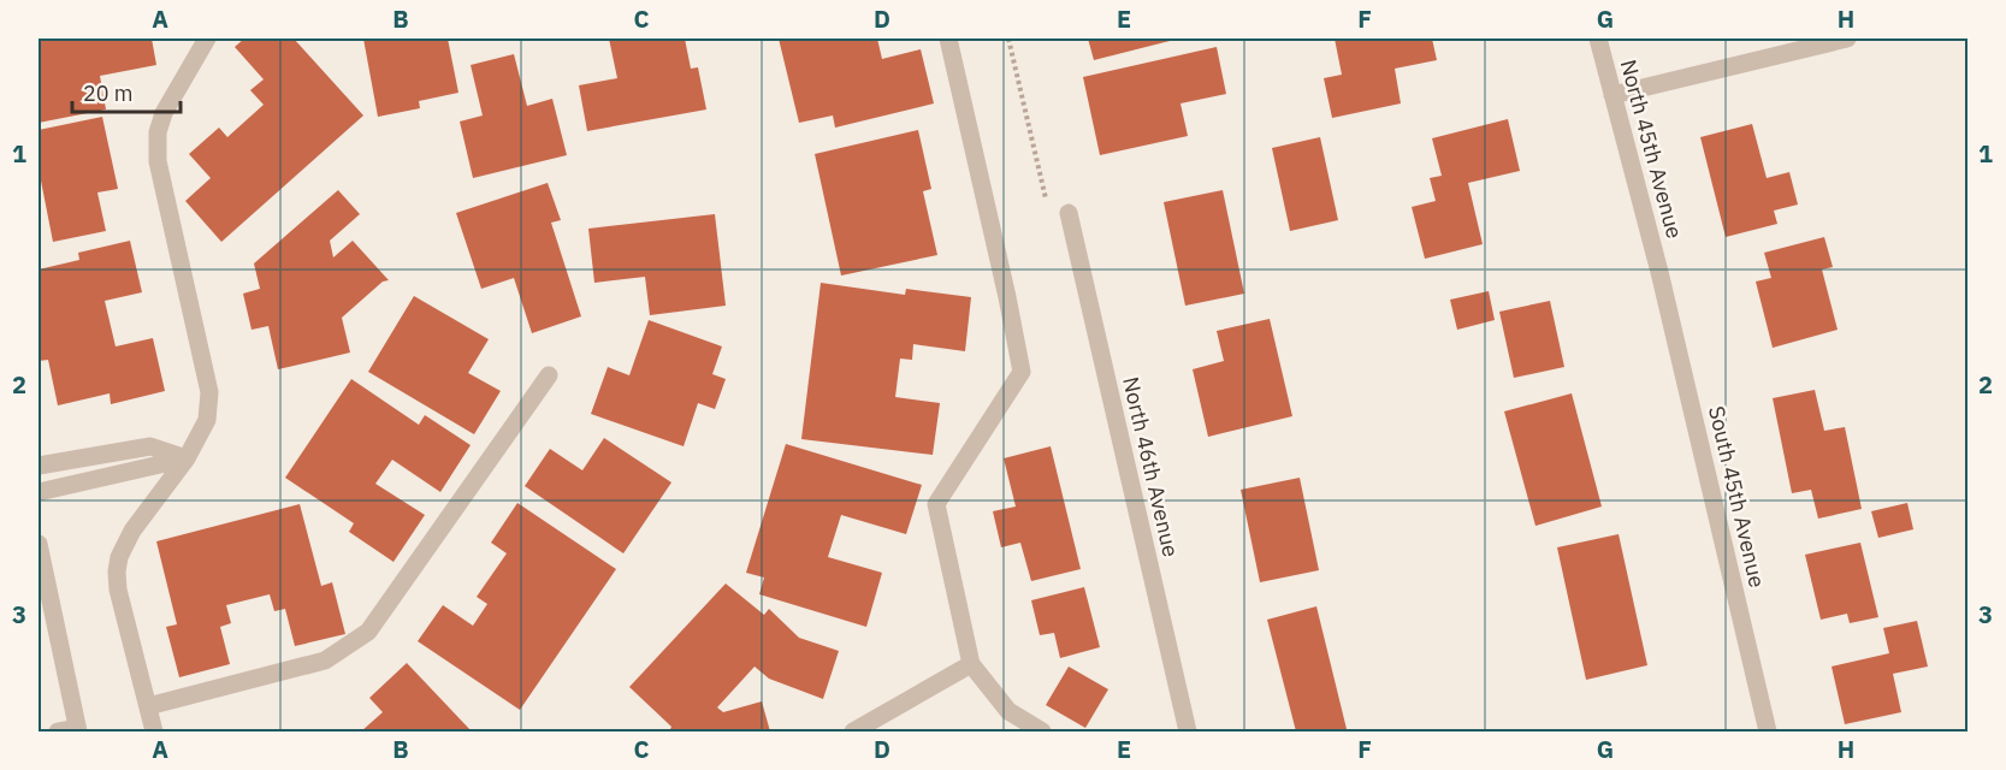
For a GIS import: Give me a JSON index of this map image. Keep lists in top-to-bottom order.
{
  "streets": {
    "street": ["North 45th Avenue", "North 46th Avenue", "South 45th Avenue"]
  },
  "crossings": [
    ["North 45th Avenue", "South 45th Avenue"]
  ],
  "scale_bar": "20 m",
  "grid": {
    "columns": [
      "A",
      "B",
      "C",
      "D",
      "E",
      "F",
      "G",
      "H"
    ],
    "rows": ["1", "2", "3"]
  }
}
